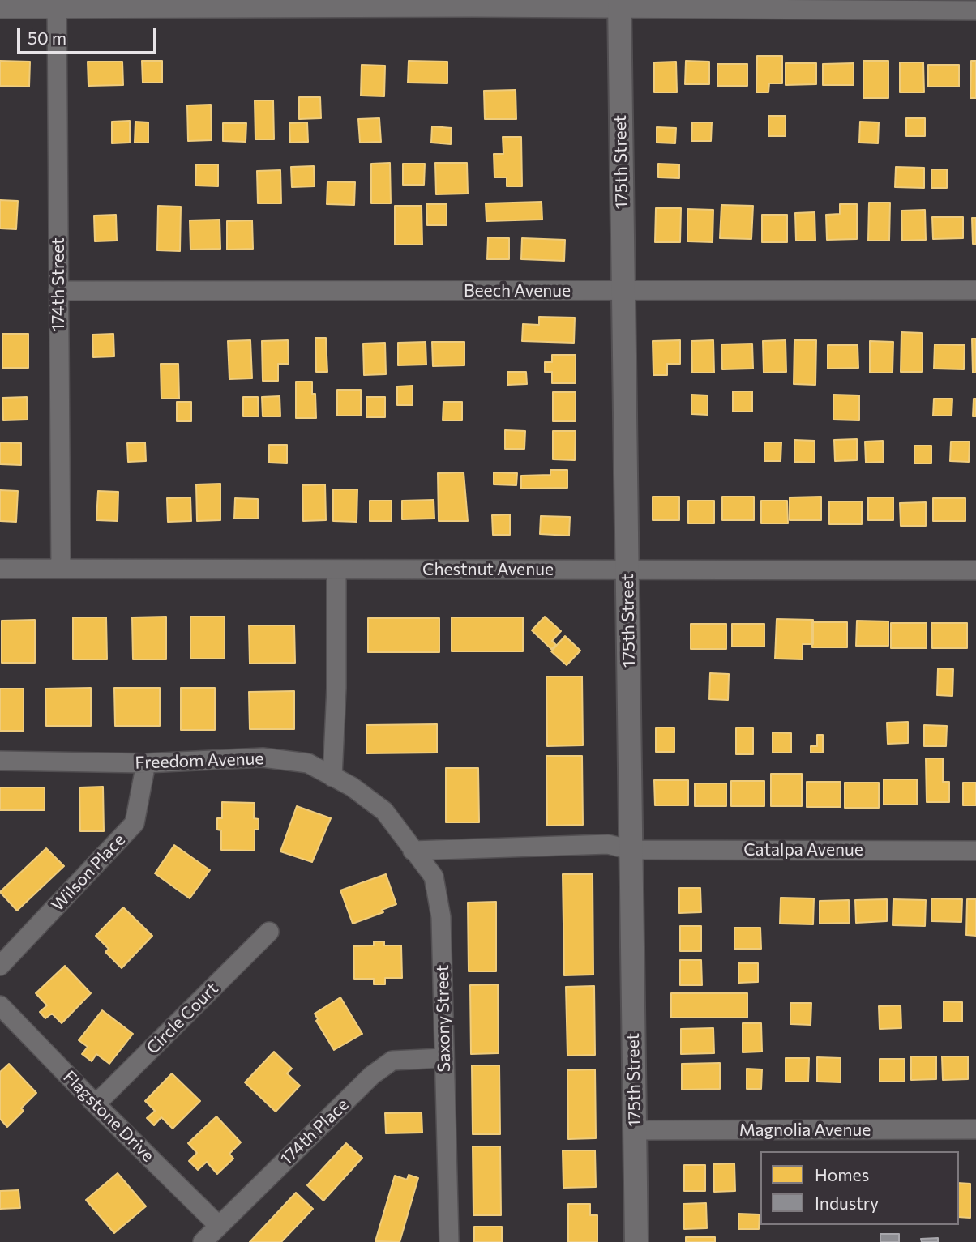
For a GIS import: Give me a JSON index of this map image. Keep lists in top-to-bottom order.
{
  "streets": {
    "street": [
      "175th Street",
      "174th Street",
      "Beech Avenue",
      "Chestnut Avenue",
      "Freedom Avenue",
      "Catalpa Avenue",
      "Wilson Place",
      "Circle Court",
      "Saxony Street",
      "Flagstone Drive",
      "Magnolia Avenue",
      "174th Place"
    ]
  },
  "crossings": [
    ["175th Street", "Beech Avenue"],
    ["175th Street", "Chestnut Avenue"],
    ["175th Street", "Catalpa Avenue"],
    ["175th Street", "Magnolia Avenue"],
    ["174th Street", "Beech Avenue"],
    ["174th Street", "Chestnut Avenue"],
    ["Freedom Avenue", "Wilson Place"],
    ["Freedom Avenue", "Saxony Street"],
    ["Catalpa Avenue", "Saxony Street"],
    ["Circle Court", "Flagstone Drive"],
    ["Saxony Street", "174th Place"],
    ["Flagstone Drive", "174th Place"]
  ],
  "legend": ["Homes", "Industry"],
  "scale_bar": "50 m"
}
